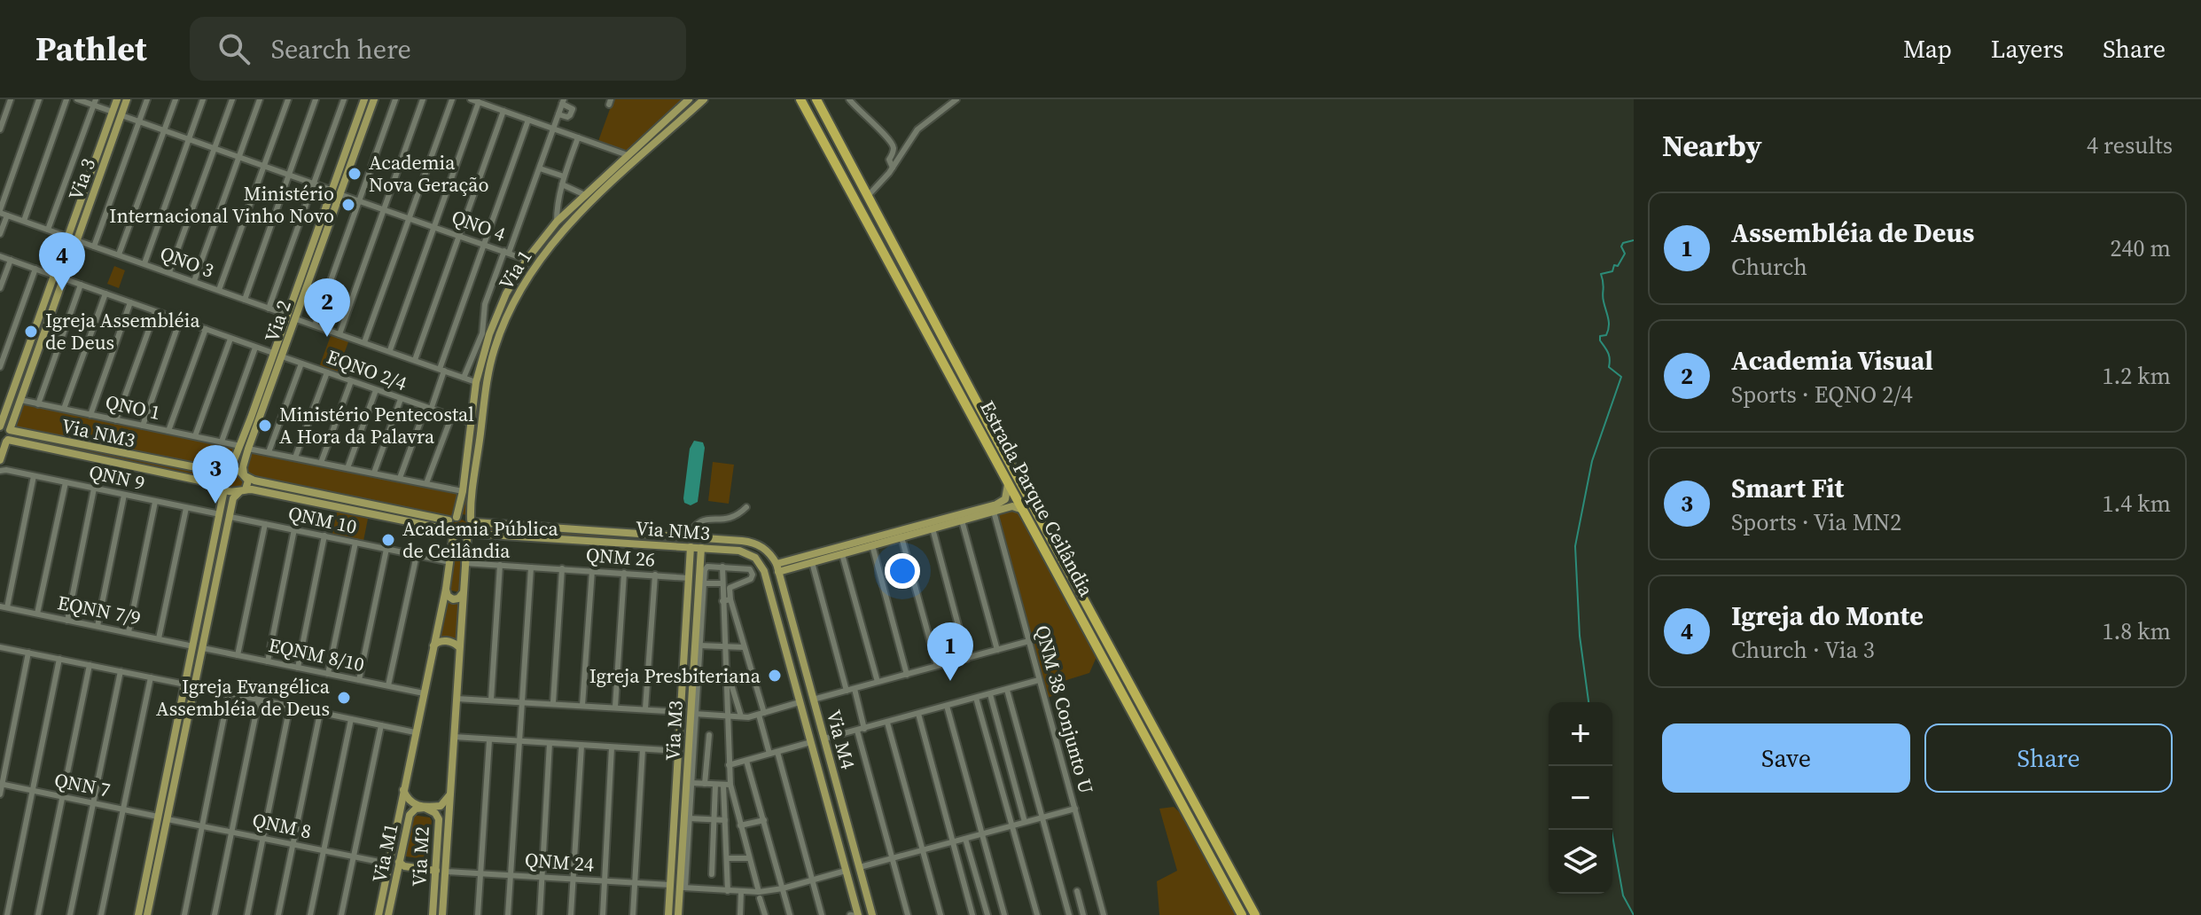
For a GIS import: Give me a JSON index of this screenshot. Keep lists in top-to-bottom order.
{
  "streets": {
    "highway": ["Estrada Parque Ceilândia"],
    "main road": [
      "Via 3",
      "Via 1",
      "Via 2",
      "Via NM3",
      "Via M3",
      "Via M4",
      "Via M1",
      "Via M2"
    ],
    "street": [
      "QNO 4",
      "QNO 3",
      "EQNO 2/4",
      "QNO 1",
      "QNN 9",
      "QNM 10",
      "QNM 26",
      "EQNN 7/9",
      "EQNM 8/10",
      "QNM 38 Conjunto U",
      "QNN 7",
      "QNM 8",
      "QNM 24"
    ]
  },
  "crossings": [
    ["Via 3", "QNO 3"],
    ["Via 3", "QNO 1"],
    ["Via 3", "Via NM3"],
    ["Via 3", "QNN 9"],
    ["QNO 4", "Via 1"],
    ["QNO 4", "Via 2"],
    ["QNO 3", "Via 2"],
    ["Via 1", "EQNO 2/4"],
    ["Via 1", "QNO 1"],
    ["Via 1", "Via NM3"],
    ["Via 2", "EQNO 2/4"],
    ["Via 2", "QNO 1"],
    ["Via 2", "Via NM3"],
    ["Via 2", "QNN 9"],
    ["Via 2", "QNM 10"],
    ["Via 2", "EQNM 8/10"],
    ["Via NM3", "Via M3"],
    ["Via NM3", "Via M4"],
    ["Via M1", "Via M2"]
  ],
  "places": [
    "Academia Nova Geração",
    "Ministério Internacional Vinho Novo",
    "Igreja Assembléia de Deus",
    "Ministério Pentecostal A Hora da Palavra",
    "Academia Pública de Ceilândia",
    "Igreja Presbiteriana",
    "Igreja Evangélica Assembléia de Deus"
  ],
  "page": {
    "header": "Pathlet",
    "search": "Search here",
    "nav": ["Map", "Layers", "Share"],
    "heading": ["Nearby", "4 results"],
    "list": [
      {
        "mark": "1",
        "name": "Assembléia de Deus",
        "note": "Church",
        "value": "240 m"
      },
      {
        "mark": "2",
        "name": "Academia Visual",
        "note": "Sports · EQNO 2/4",
        "value": "1.2 km"
      },
      {
        "mark": "3",
        "name": "Smart Fit",
        "note": "Sports · Via MN2",
        "value": "1.4 km"
      },
      {
        "mark": "4",
        "name": "Igreja do Monte",
        "note": "Church · Via 3",
        "value": "1.8 km"
      }
    ],
    "pins": [
      "4",
      "2",
      "3",
      "1"
    ],
    "map_buttons": ["+", "−"],
    "buttons": ["Save", "Share"]
  }
}
